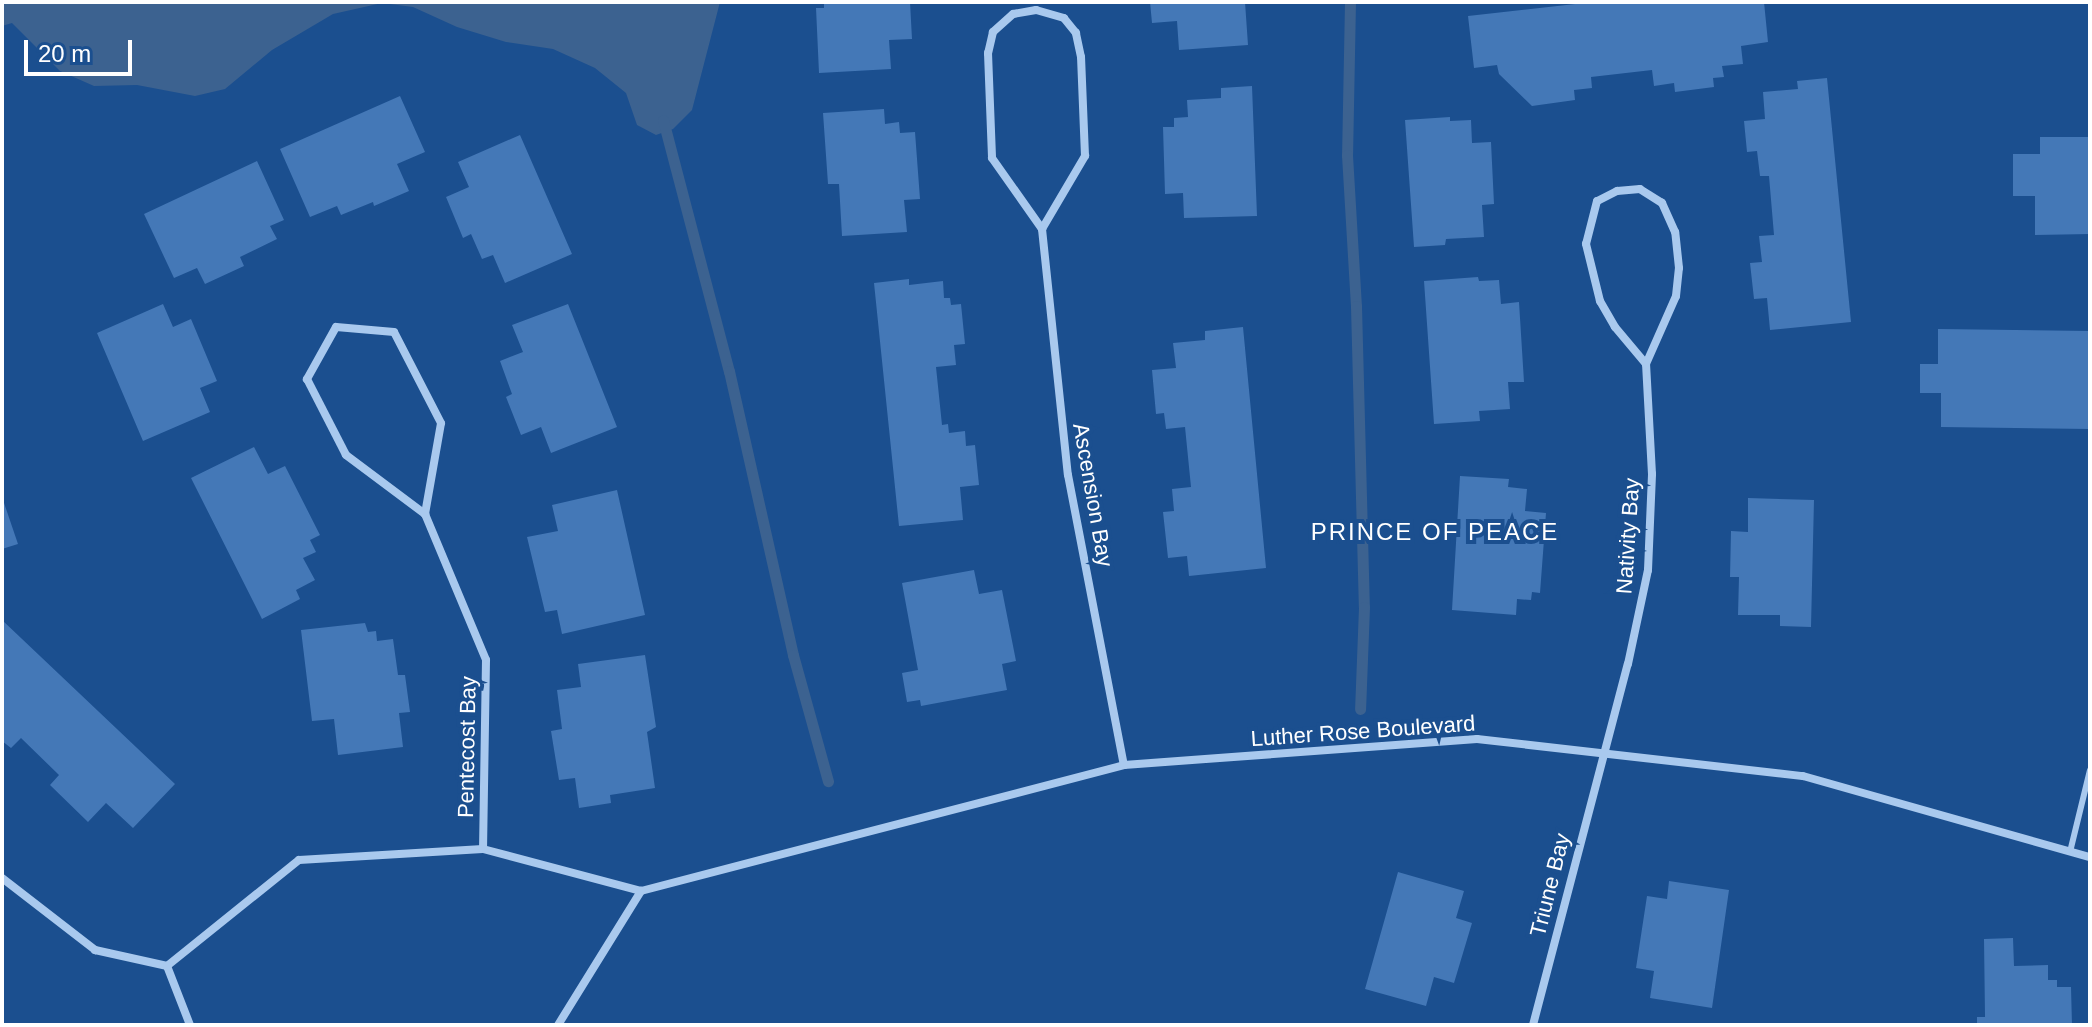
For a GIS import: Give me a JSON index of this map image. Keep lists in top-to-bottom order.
{
  "streets": {
    "street": [
      "Ascension Bay",
      "Nativity Bay",
      "Luther Rose Boulevard",
      "Pentecost Bay",
      "Triune Bay"
    ]
  },
  "crossings": [
    ["Ascension Bay", "Luther Rose Boulevard"],
    ["Nativity Bay", "Luther Rose Boulevard"],
    ["Nativity Bay", "Triune Bay"],
    ["Luther Rose Boulevard", "Pentecost Bay"],
    ["Luther Rose Boulevard", "Triune Bay"]
  ],
  "districts": ["PRINCE OF PEACE"],
  "scale_bar": "20 m"
}
